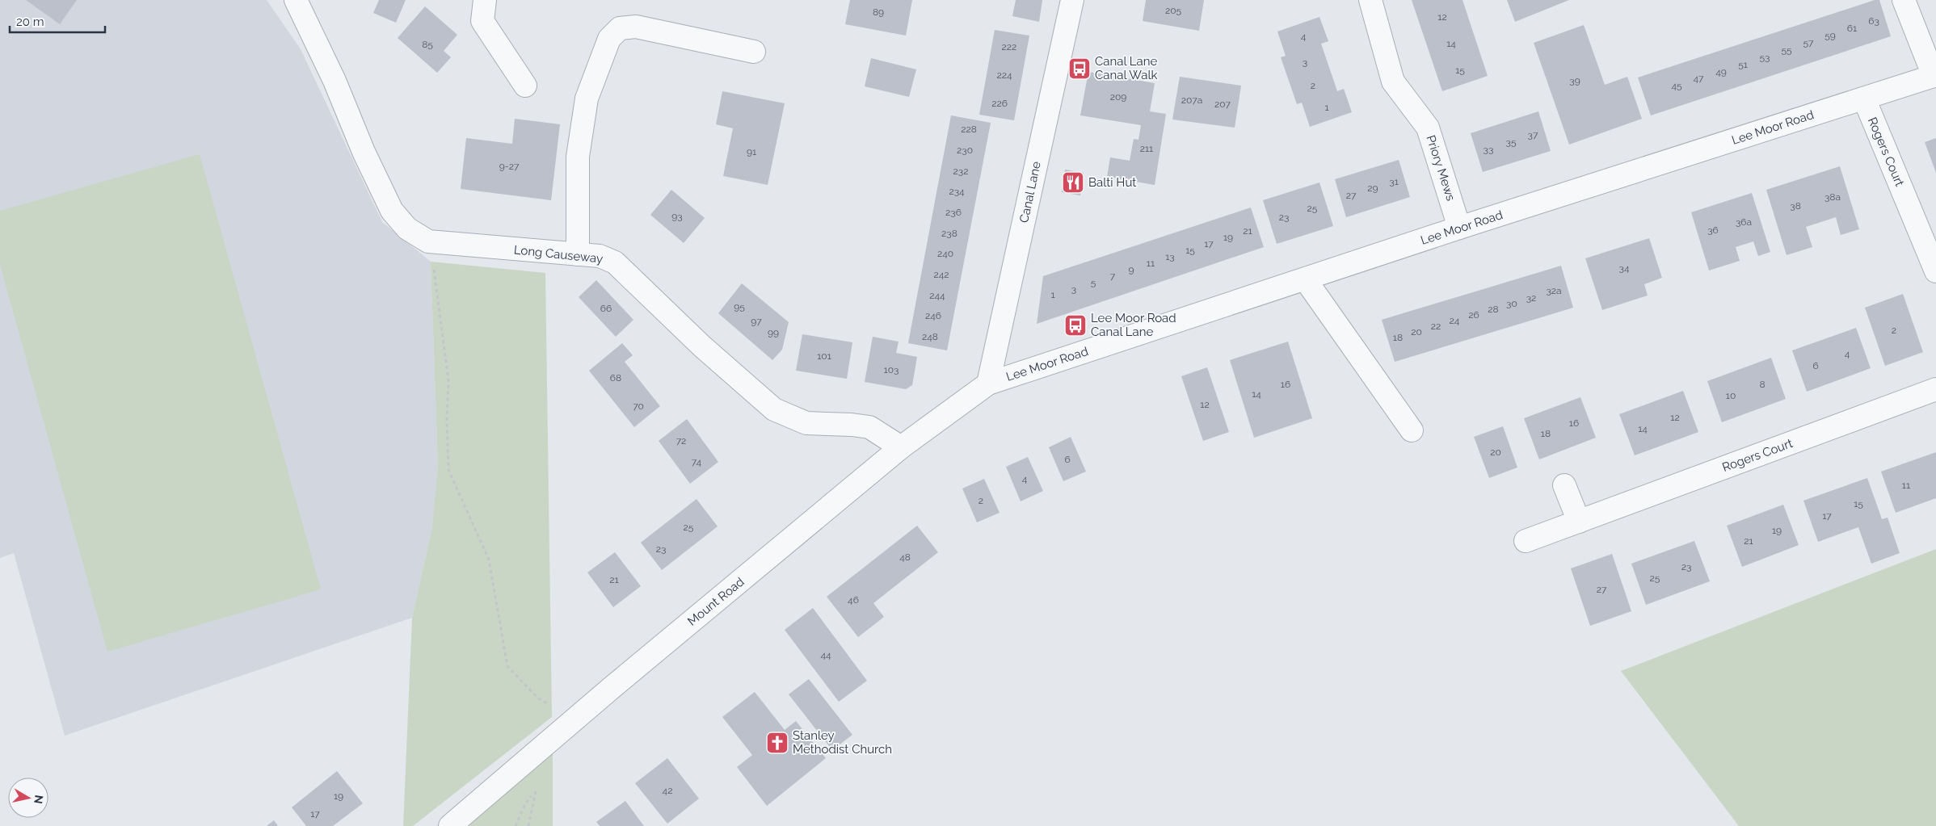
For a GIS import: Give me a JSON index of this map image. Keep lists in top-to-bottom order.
{
  "streets": {
    "street": [
      "Lee Moor Road",
      "Rogers Court",
      "Priory Mews",
      "Canal Lane",
      "Long Causeway",
      "Mount Road"
    ]
  },
  "crossings": [
    ["Lee Moor Road", "Rogers Court"],
    ["Lee Moor Road", "Priory Mews"],
    ["Lee Moor Road", "Canal Lane"],
    ["Lee Moor Road", "Mount Road"],
    ["Canal Lane", "Mount Road"],
    ["Long Causeway", "Mount Road"]
  ],
  "places": {
    "bus stop": ["Canal Lane Canal Walk", "Lee Moor Road Canal Lane"],
    "restaurant": ["Balti Hut"],
    "church": ["Stanley Methodist Church"]
  },
  "house_numbers": [
    "205",
    "89",
    "12",
    "63",
    "61",
    "59",
    "4",
    "57",
    "14",
    "85",
    "222",
    "55",
    "53",
    "3",
    "51",
    "15",
    "49",
    "224",
    "47",
    "39",
    "2",
    "45",
    "209",
    "207a",
    "226",
    "207",
    "1",
    "228",
    "37",
    "35",
    "211",
    "33",
    "230",
    "91",
    "9-27",
    "232",
    "31",
    "29",
    "234",
    "27",
    "38a",
    "38",
    "25",
    "236",
    "93",
    "23",
    "36a",
    "36",
    "21",
    "238",
    "19",
    "17",
    "15",
    "240",
    "13",
    "11",
    "34",
    "9",
    "242",
    "7",
    "5",
    "3",
    "32a",
    "1",
    "244",
    "32",
    "30",
    "95",
    "66",
    "28",
    "26",
    "246",
    "24",
    "97",
    "22",
    "2",
    "20",
    "99",
    "248",
    "18",
    "4",
    "101",
    "6",
    "103",
    "68",
    "16",
    "8",
    "14",
    "10",
    "12",
    "70",
    "12",
    "16",
    "14",
    "18",
    "72",
    "20",
    "6",
    "74",
    "4",
    "11",
    "2",
    "15",
    "17",
    "25",
    "19",
    "21",
    "23",
    "48",
    "23",
    "25",
    "21",
    "27",
    "46",
    "44",
    "42",
    "19",
    "17"
  ],
  "scale_bar": "20 m",
  "north": "right"
}
